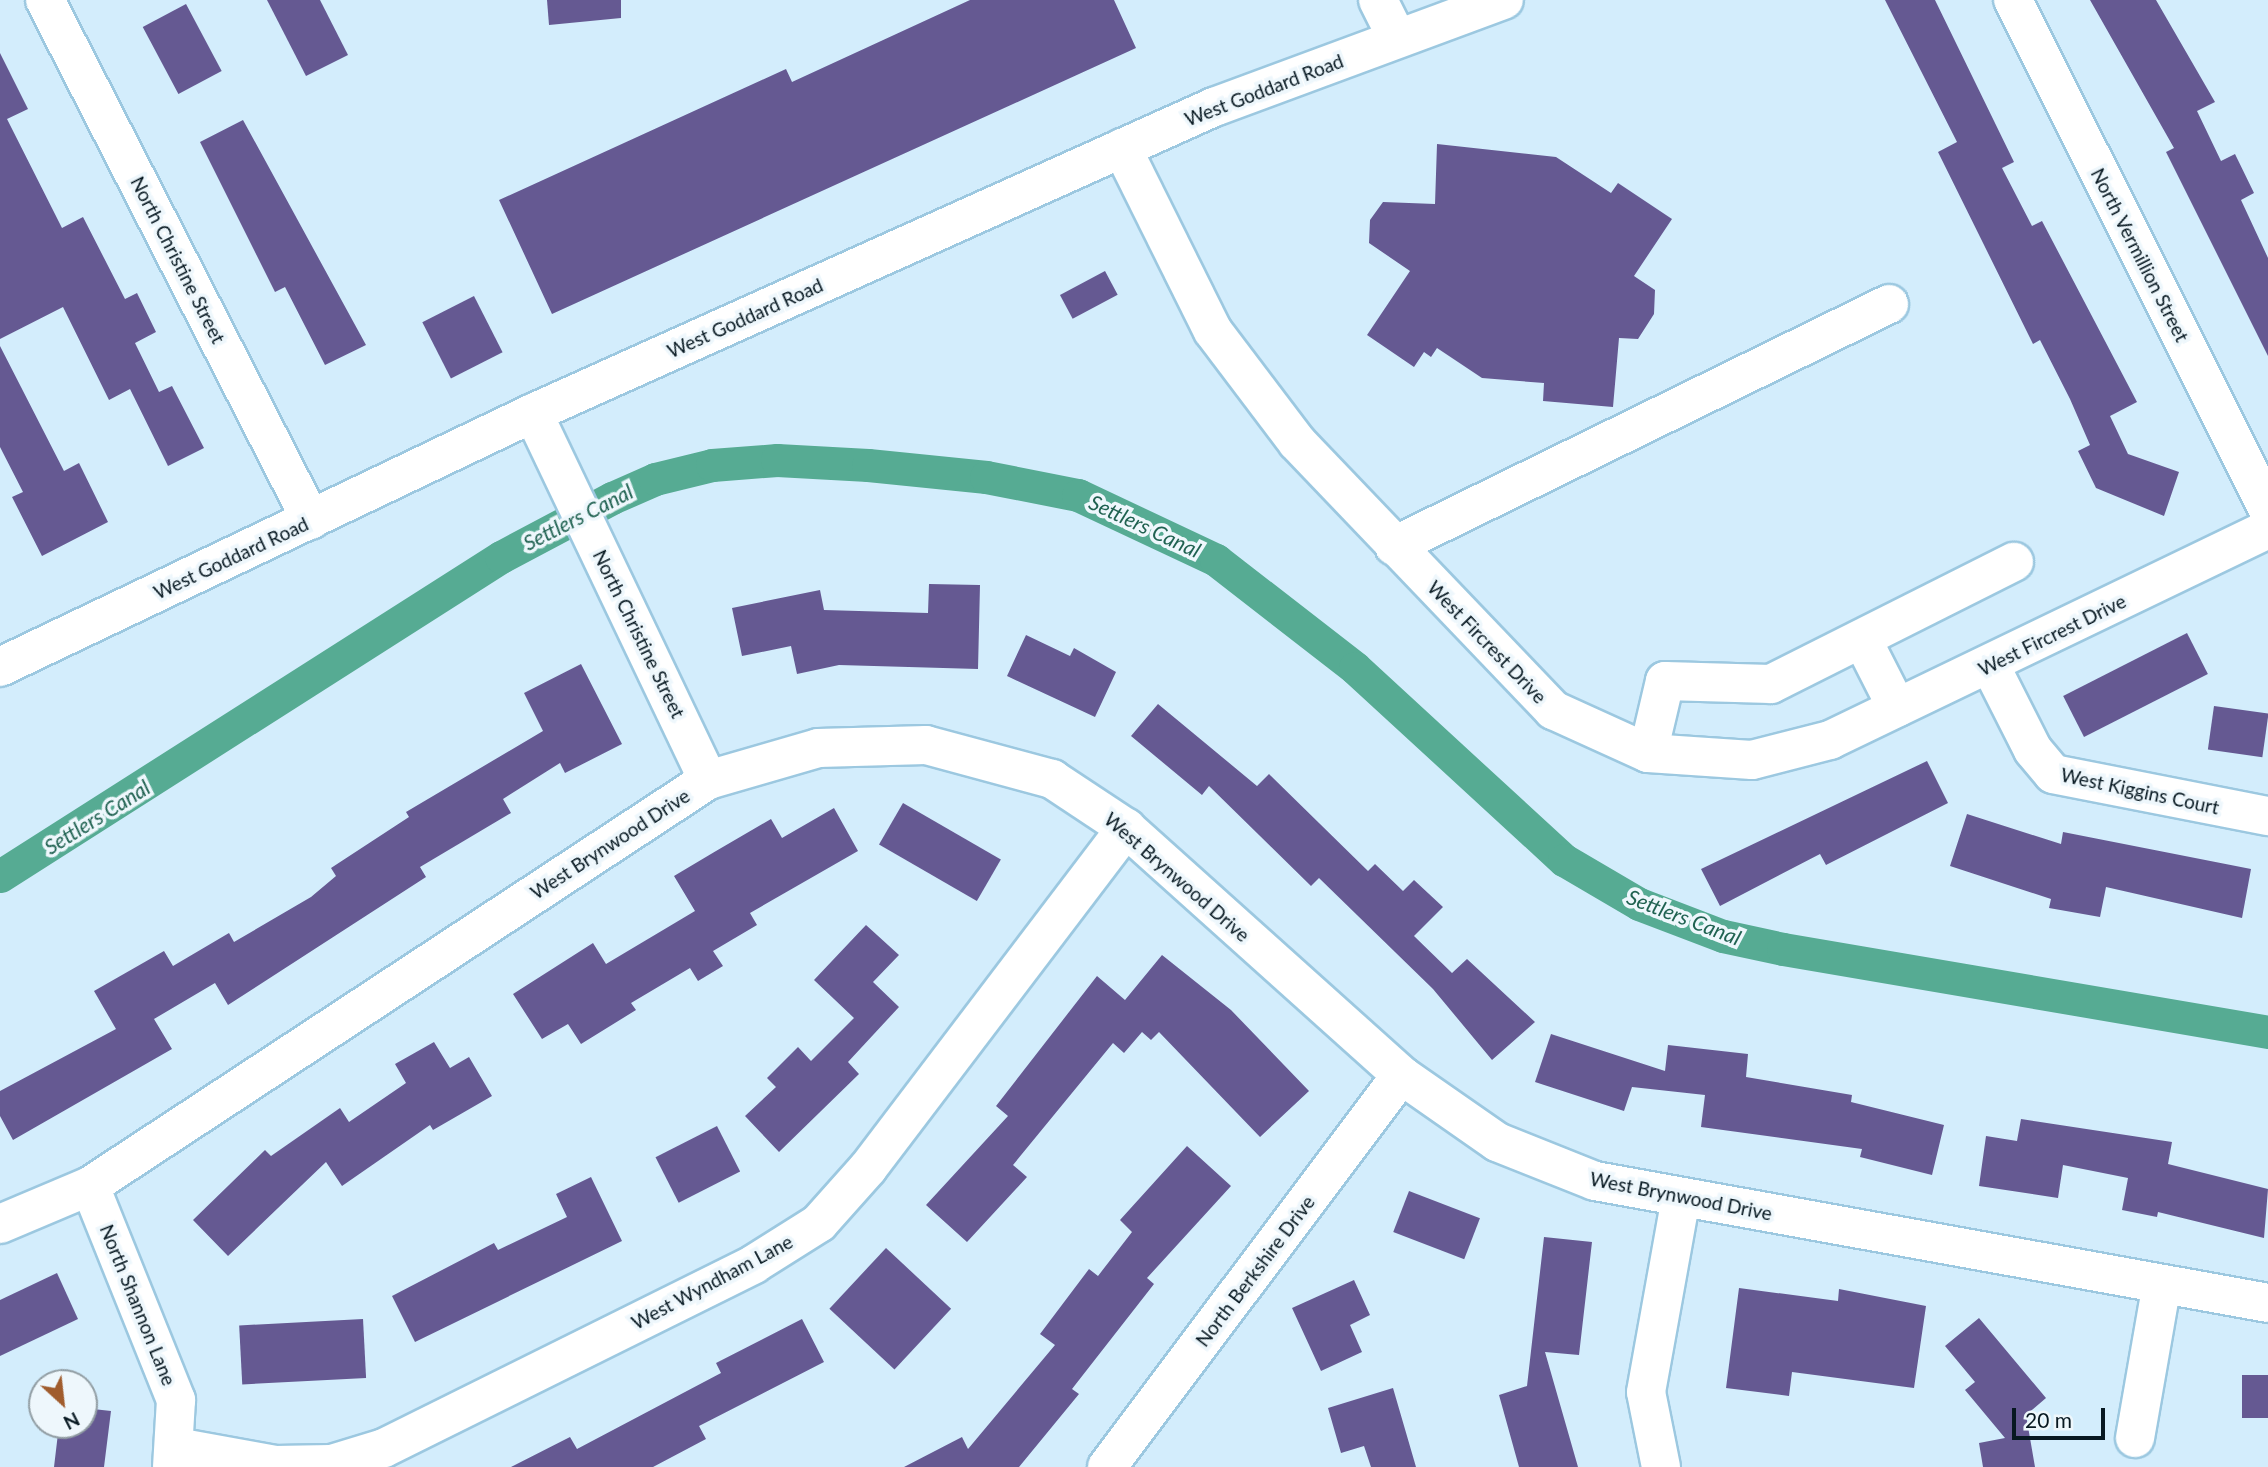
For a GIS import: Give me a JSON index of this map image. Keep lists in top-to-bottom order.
{
  "streets": {
    "street": [
      "West Goddard Road",
      "North Vermillion Street",
      "North Christine Street",
      "West Fircrest Drive",
      "West Kiggins Court",
      "West Brynwood Drive",
      "North Berkshire Drive",
      "West Wyndham Lane",
      "North Shannon Lane"
    ]
  },
  "crossings": [
    ["West Goddard Road", "North Christine Street"],
    ["West Goddard Road", "West Fircrest Drive"],
    ["North Christine Street", "West Brynwood Drive"],
    ["West Fircrest Drive", "West Kiggins Court"],
    ["West Brynwood Drive", "North Berkshire Drive"],
    ["West Brynwood Drive", "West Wyndham Lane"],
    ["West Brynwood Drive", "North Shannon Lane"],
    ["West Wyndham Lane", "North Shannon Lane"]
  ],
  "water": ["Settlers Canal"],
  "scale_bar": "20 m",
  "north": "bottom right"
}
